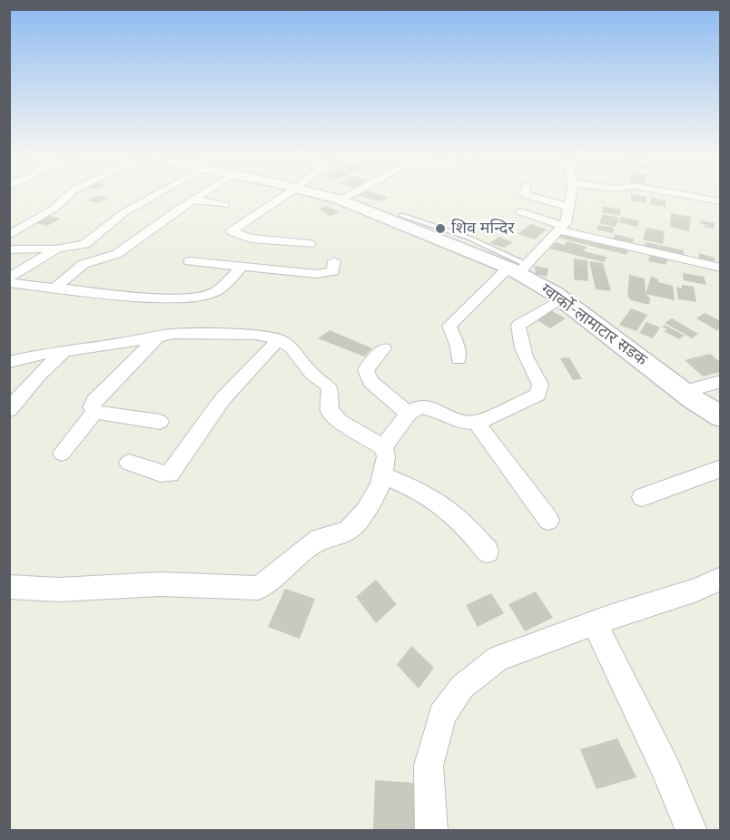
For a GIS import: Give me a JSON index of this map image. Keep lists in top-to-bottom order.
{
  "streets": {
    "main road": ["ग्वार्को-लामाटार सडक"]
  },
  "places": ["शिव मन्दिर"]
}
